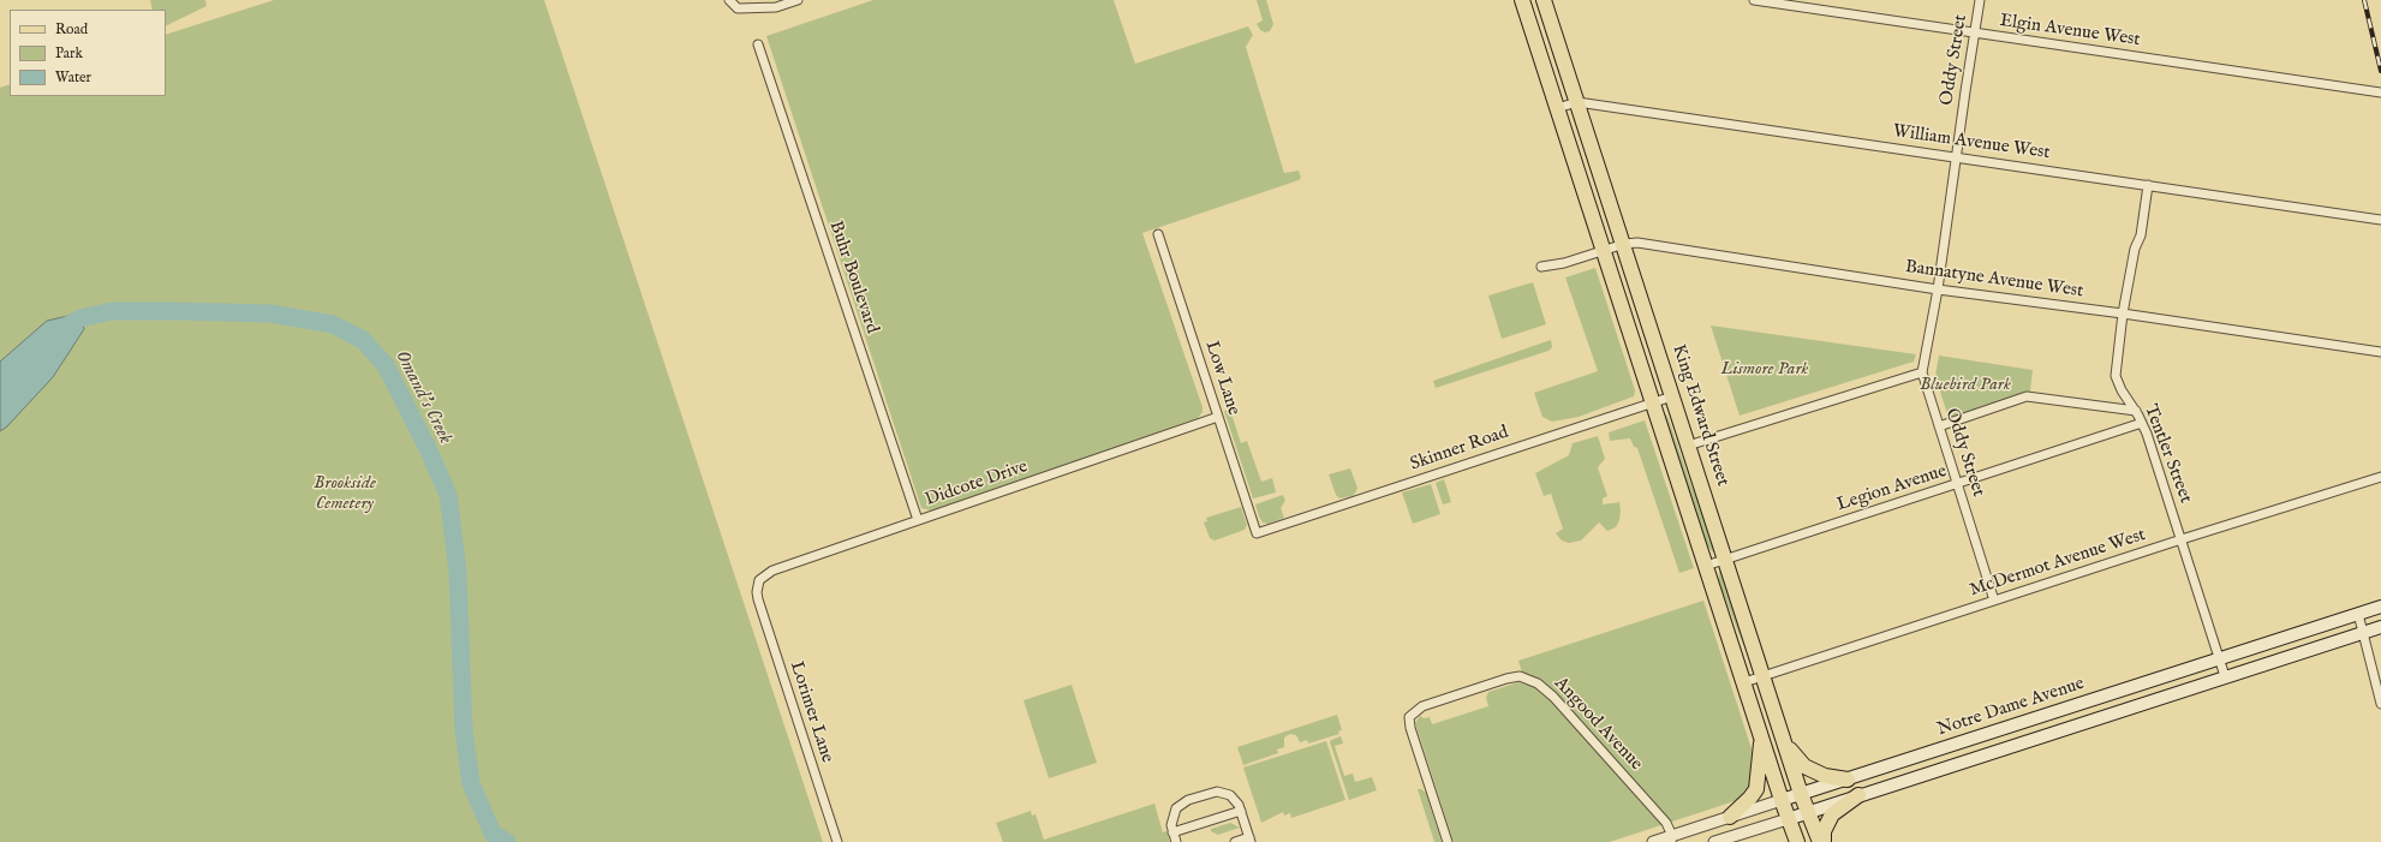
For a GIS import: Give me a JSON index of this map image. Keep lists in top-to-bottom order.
{
  "streets": {
    "main road": ["King Edward Street", "Notre Dame Avenue"],
    "street": [
      "Elgin Avenue West",
      "Oddy Street",
      "William Avenue West",
      "Buhr Boulevard",
      "Bannatyne Avenue West",
      "Low Lane",
      "Skinner Road",
      "Tentler Street",
      "Didcote Drive",
      "Legion Avenue",
      "McDermot Avenue West",
      "Lorimer Lane",
      "Angood Avenue"
    ]
  },
  "crossings": [
    ["Elgin Avenue West", "Oddy Street"],
    ["Oddy Street", "William Avenue West"],
    ["Oddy Street", "Bannatyne Avenue West"],
    ["Oddy Street", "Legion Avenue"],
    ["Oddy Street", "McDermot Avenue West"],
    ["William Avenue West", "King Edward Street"],
    ["William Avenue West", "Tentler Street"],
    ["Buhr Boulevard", "Didcote Drive"],
    ["Bannatyne Avenue West", "King Edward Street"],
    ["Bannatyne Avenue West", "Tentler Street"],
    ["Low Lane", "Skinner Road"],
    ["Low Lane", "Didcote Drive"],
    ["King Edward Street", "Skinner Road"],
    ["King Edward Street", "Legion Avenue"],
    ["King Edward Street", "McDermot Avenue West"],
    ["King Edward Street", "Notre Dame Avenue"],
    ["Tentler Street", "Legion Avenue"],
    ["Tentler Street", "McDermot Avenue West"],
    ["Tentler Street", "Notre Dame Avenue"],
    ["Didcote Drive", "Lorimer Lane"],
    ["Notre Dame Avenue", "Angood Avenue"]
  ],
  "water": ["Omand's Creek"],
  "parks": ["Lismore Park", "Bluebird Park", "Brookside Cemetery"],
  "legend": ["Road", "Park", "Water"]
}
